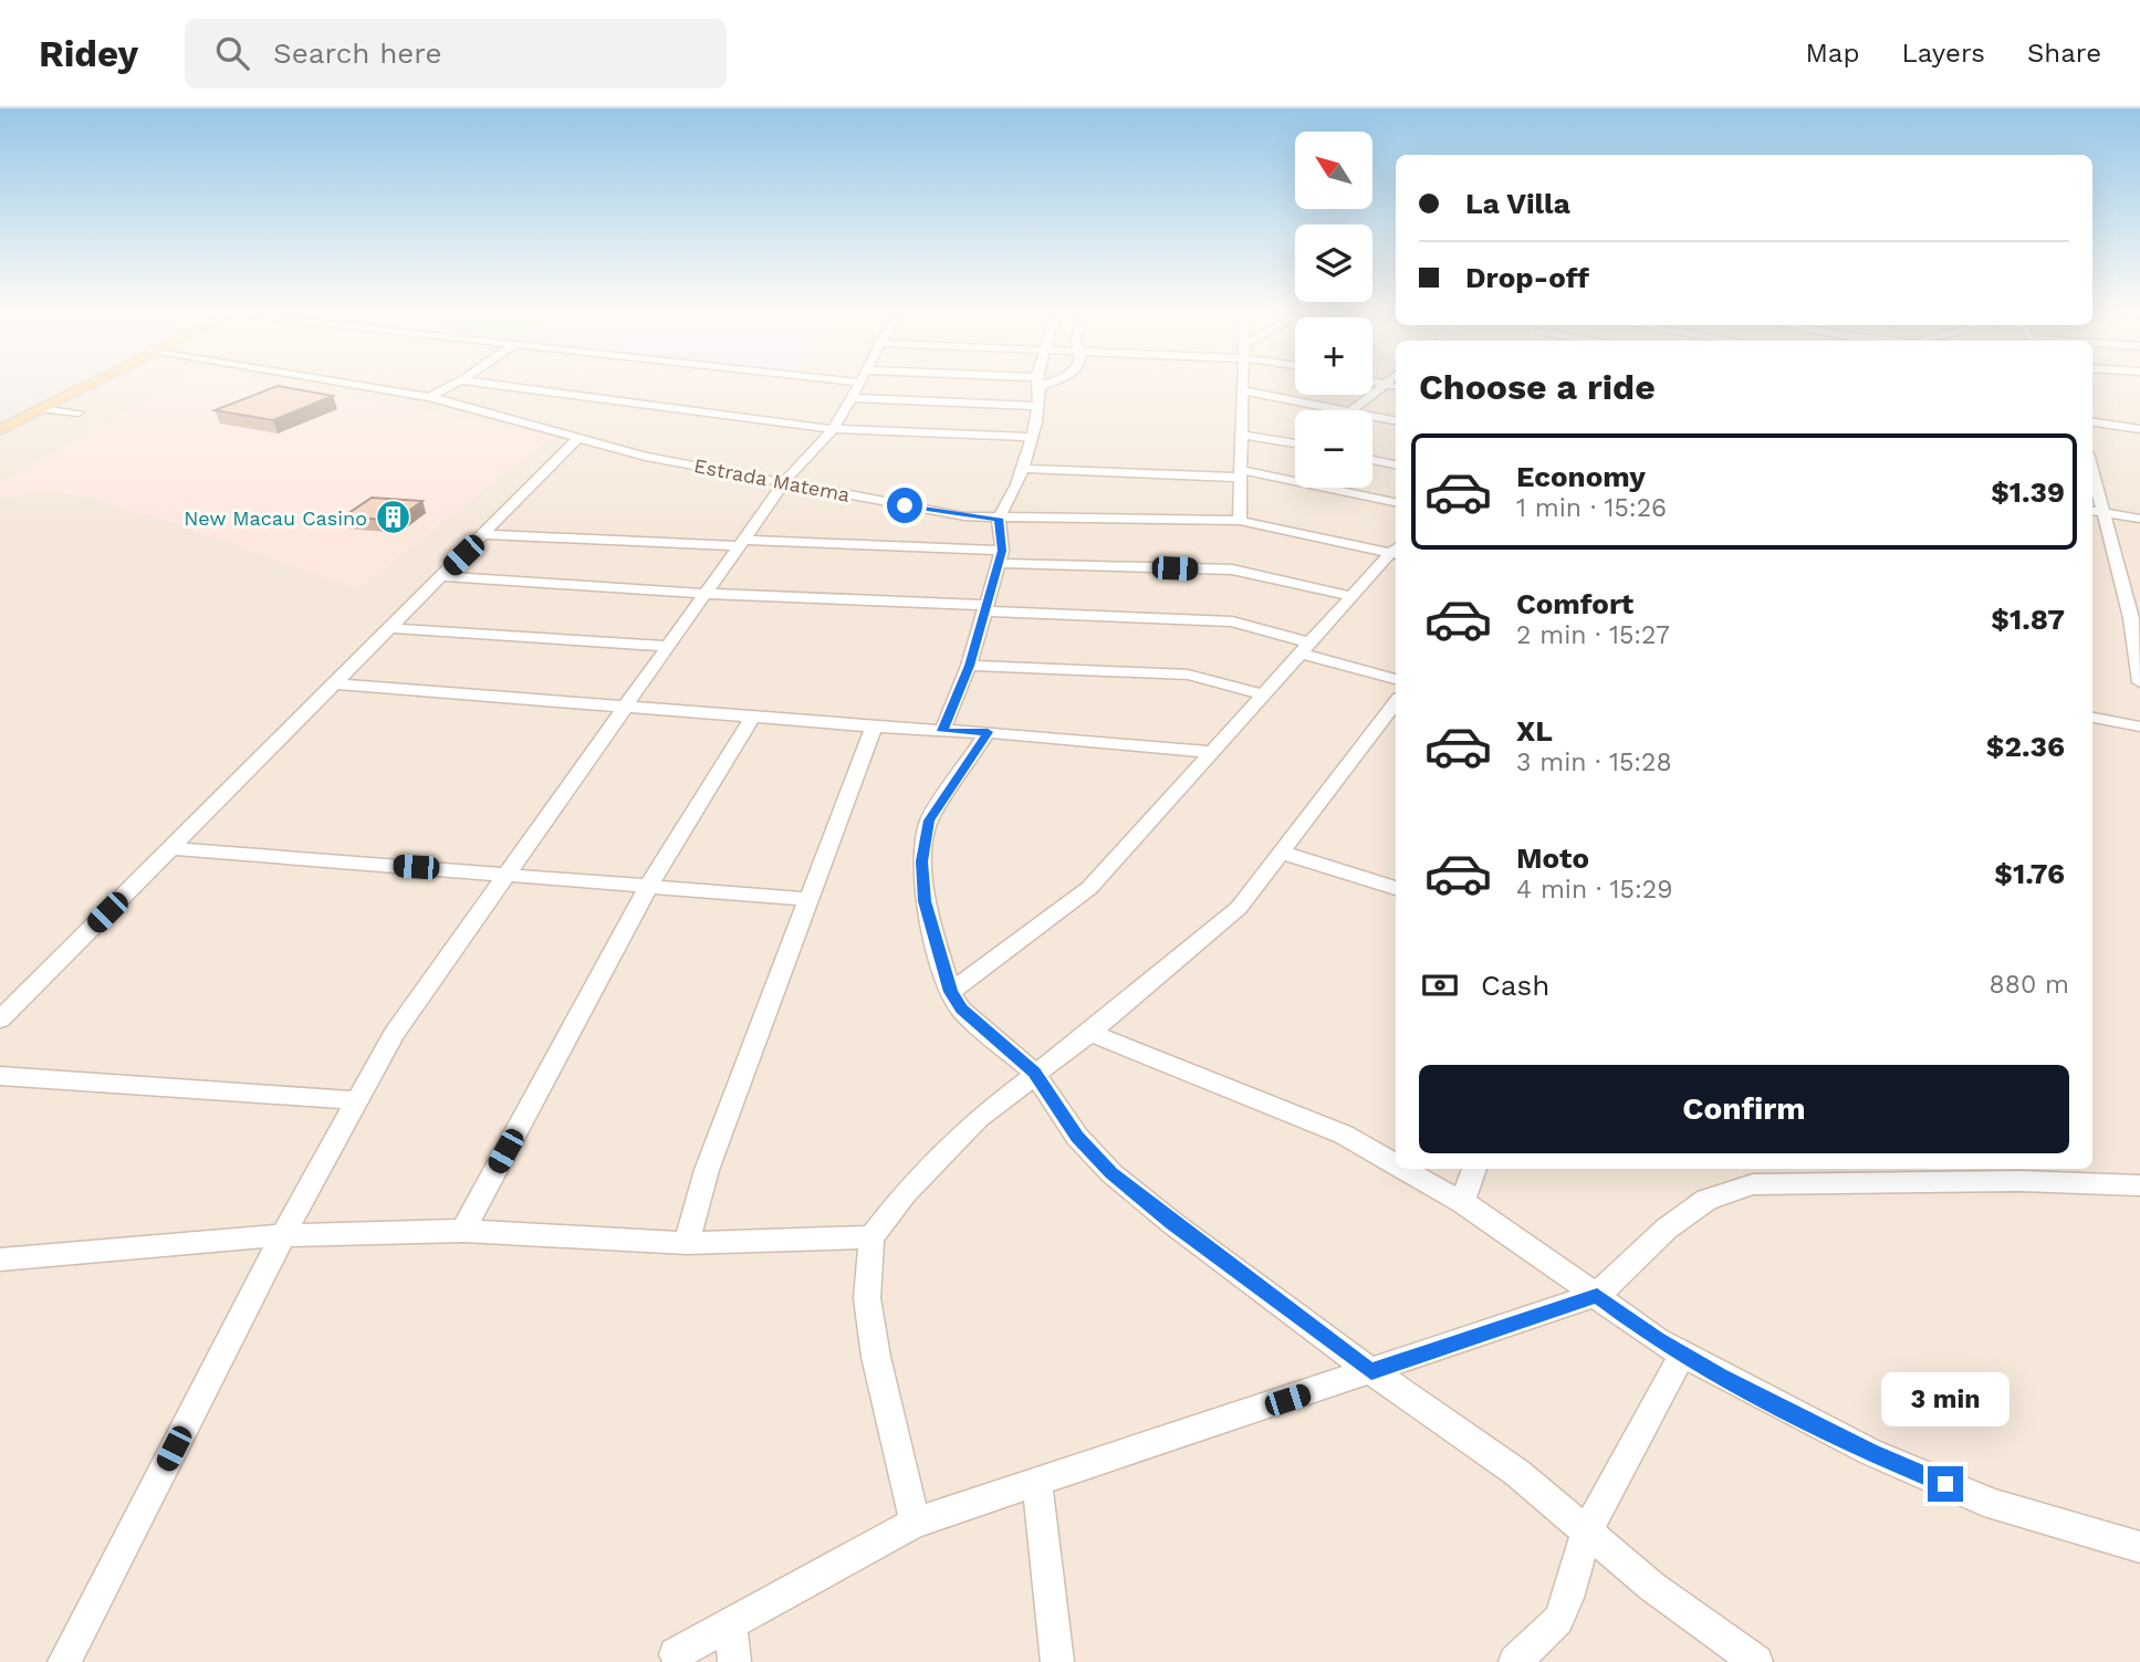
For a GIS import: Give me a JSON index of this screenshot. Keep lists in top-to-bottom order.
{
  "streets": {
    "street": ["Estrada Matema"]
  },
  "places": {
    "building": ["New Macau Casino"]
  },
  "north": "top left",
  "page": {
    "header": "Ridey",
    "search": "Search here",
    "nav": ["Map", "Layers", "Share"],
    "map_buttons": ["+", "−"],
    "banner": ["La Villa", "Drop-off"],
    "heading": "Choose a ride",
    "list": [
      {
        "name": "Economy",
        "note": "1 min · 15:26",
        "value": "$1.39"
      },
      {
        "name": "Comfort",
        "note": "2 min · 15:27",
        "value": "$1.87"
      },
      {
        "name": "XL",
        "note": "3 min · 15:28",
        "value": "$2.36"
      },
      {
        "name": "Moto",
        "note": "4 min · 15:29",
        "value": "$1.76"
      }
    ],
    "pay": ["Cash", "880 m"],
    "buttons": "Confirm",
    "bubble": "3 min"
  }
}
